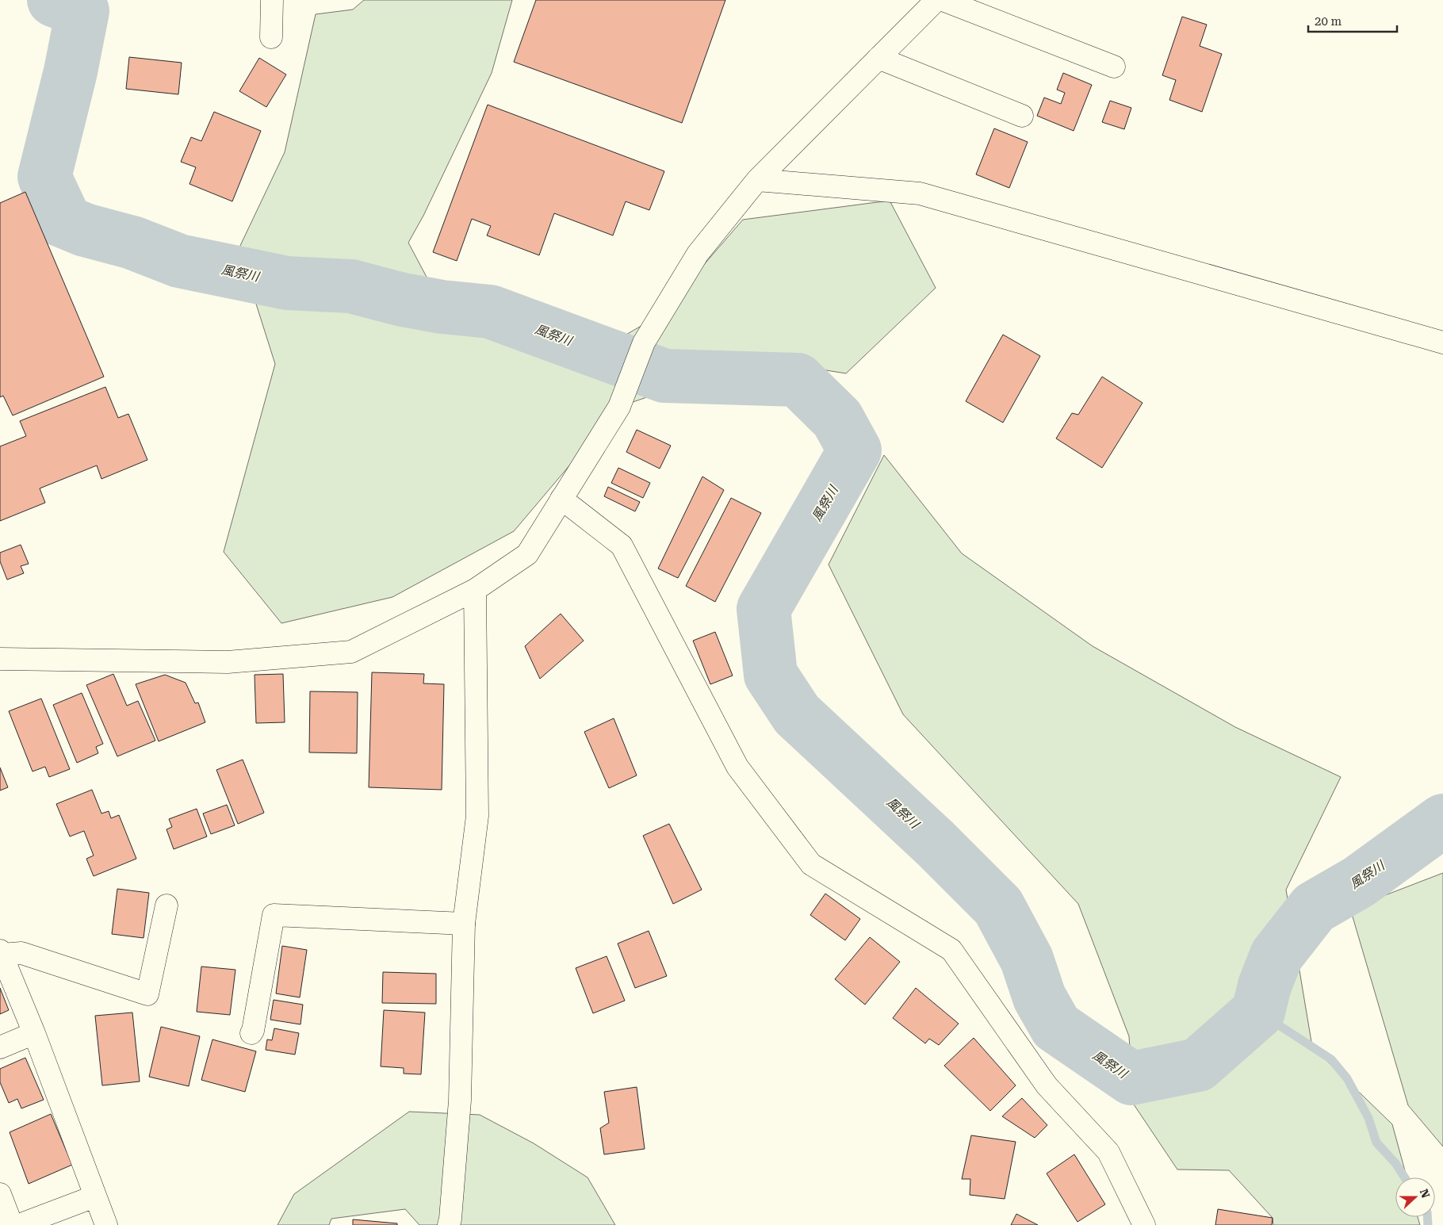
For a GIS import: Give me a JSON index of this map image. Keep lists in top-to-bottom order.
{
  "water": ["風祭川"],
  "scale_bar": "20 m",
  "north": "right"
}
